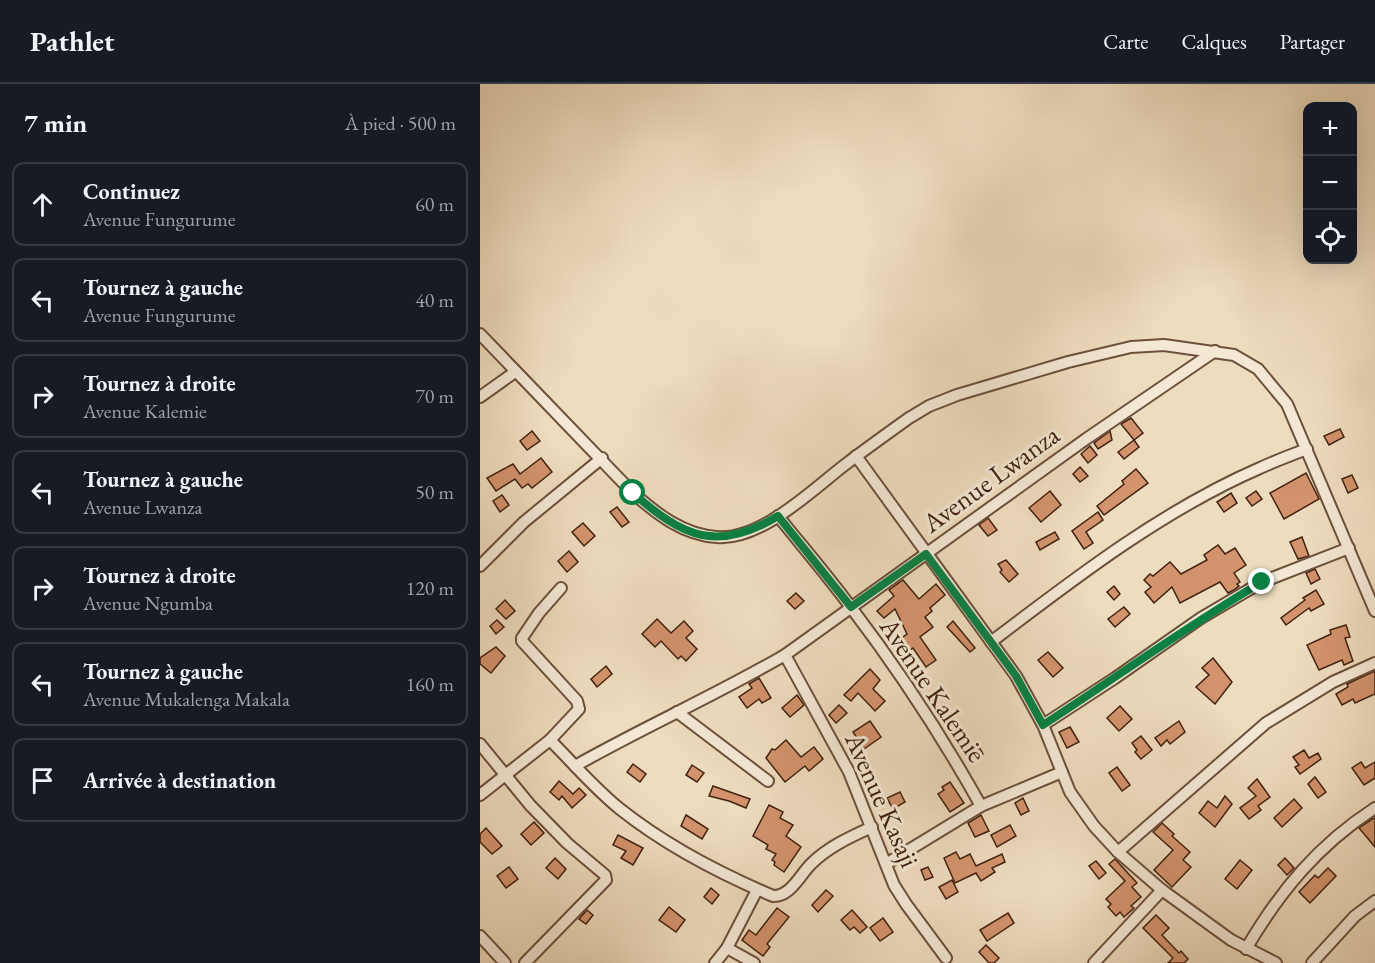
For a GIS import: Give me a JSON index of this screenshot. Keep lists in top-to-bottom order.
{
  "streets": {
    "street": ["Avenue Lwanza", "Avenue Kalemie", "Avenue Kasaji"]
  },
  "crossings": [
    ["Avenue Lwanza", "Avenue Kalemie"],
    ["Avenue Lwanza", "Avenue Kasaji"]
  ],
  "page": {
    "header": "Pathlet",
    "nav": ["Carte", "Calques", "Partager"],
    "heading": ["7 min", "À pied · 500 m"],
    "map_buttons": ["+", "−"],
    "list": [
      ["Continuez", "Avenue Fungurume", "60 m"],
      ["Tournez à gauche", "Avenue Fungurume", "40 m"],
      ["Tournez à droite", "Avenue Kalemie", "70 m"],
      ["Tournez à gauche", "Avenue Lwanza", "50 m"],
      ["Tournez à droite", "Avenue Ngumba", "120 m"],
      ["Tournez à gauche", "Avenue Mukalenga Makala", "160 m"],
      "Arrivée à destination"
    ]
  }
}
